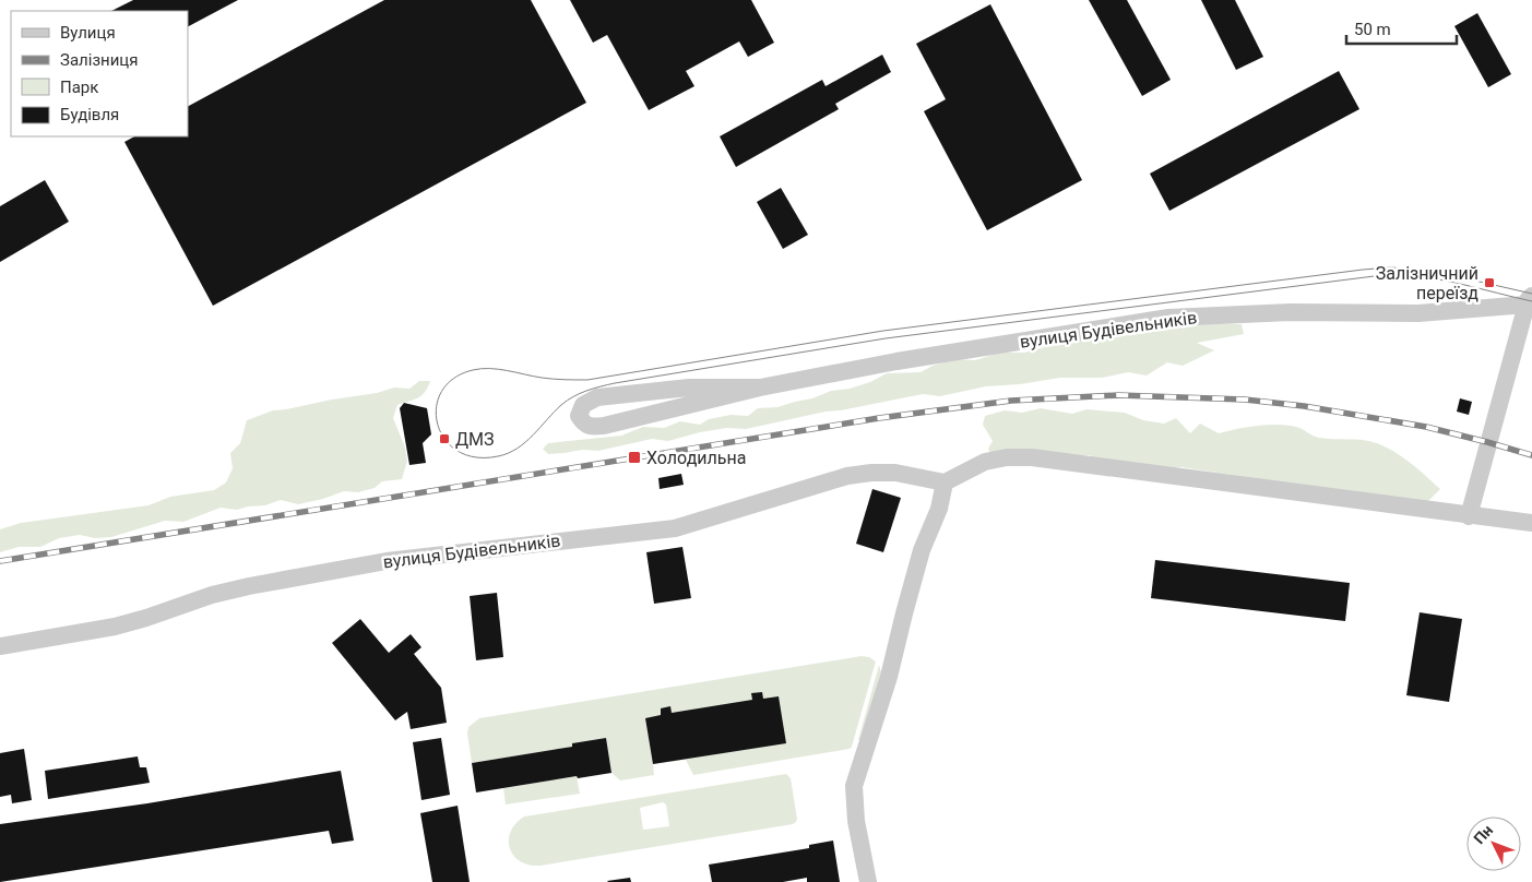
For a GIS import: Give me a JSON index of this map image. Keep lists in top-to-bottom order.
{
  "streets": {
    "street": ["вулиця Будівельників"]
  },
  "places": {
    "transit": ["Залізничний переїзд", "ДМЗ", "Холодильна"]
  },
  "legend": [
    "Вулиця",
    "Залізниця",
    "Парк",
    "Будівля"
  ],
  "scale_bar": "50 m",
  "north": "top left"
}
